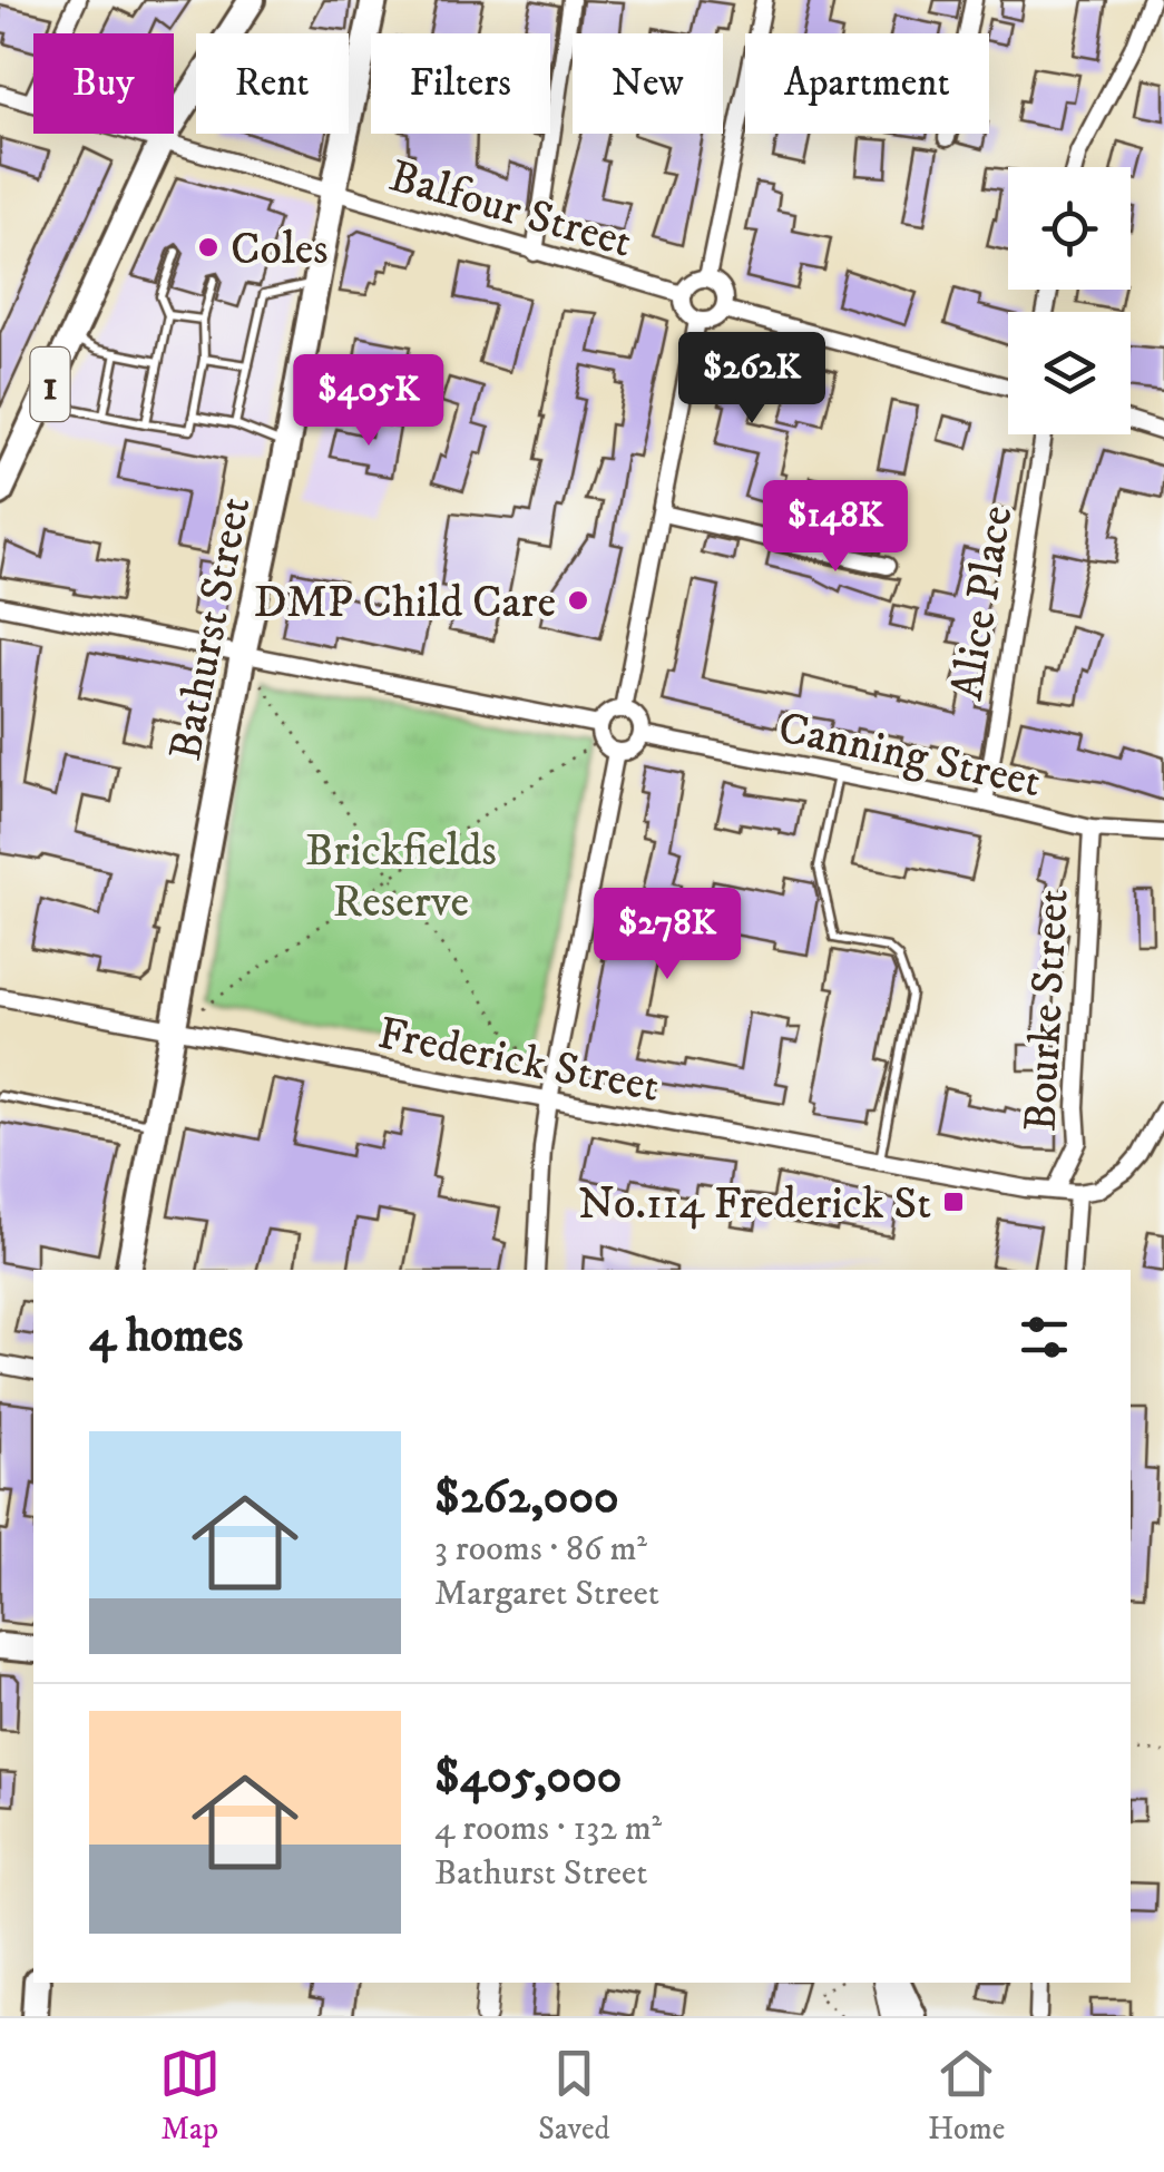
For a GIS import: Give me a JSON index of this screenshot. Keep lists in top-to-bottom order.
{
  "streets": {
    "highway": ["1", "Bathurst Street"],
    "street": [
      "Balfour Street",
      "Alice Place",
      "Canning Street",
      "Bourke Street",
      "Frederick Street"
    ]
  },
  "crossings": [
    ["Balfour Street", "1"],
    ["Balfour Street", "Bathurst Street"],
    ["Alice Place", "Canning Street"],
    ["Bathurst Street", "Frederick Street"],
    ["Canning Street", "Bourke Street"],
    ["Bourke Street", "Frederick Street"]
  ],
  "parks": ["Brickfields Reserve"],
  "places": {
    "other": ["Coles", "DMP Child Care"],
    "transit": ["No.114 Frederick St"]
  },
  "page": {
    "chip": [
      "Buy",
      "Rent",
      "Filters",
      "New",
      "Apartment"
    ],
    "price": [
      "$262K",
      "$405K",
      "$148K",
      "$278K"
    ],
    "heading": "4 homes",
    "list": [
      {
        "name": "$262,000",
        "note": "3 rooms · 86 m² · Margaret Street"
      },
      {
        "name": "$405,000",
        "note": "4 rooms · 132 m² · Bathurst Street"
      }
    ],
    "tabs": ["Map", "Saved", "Home"]
  }
}
